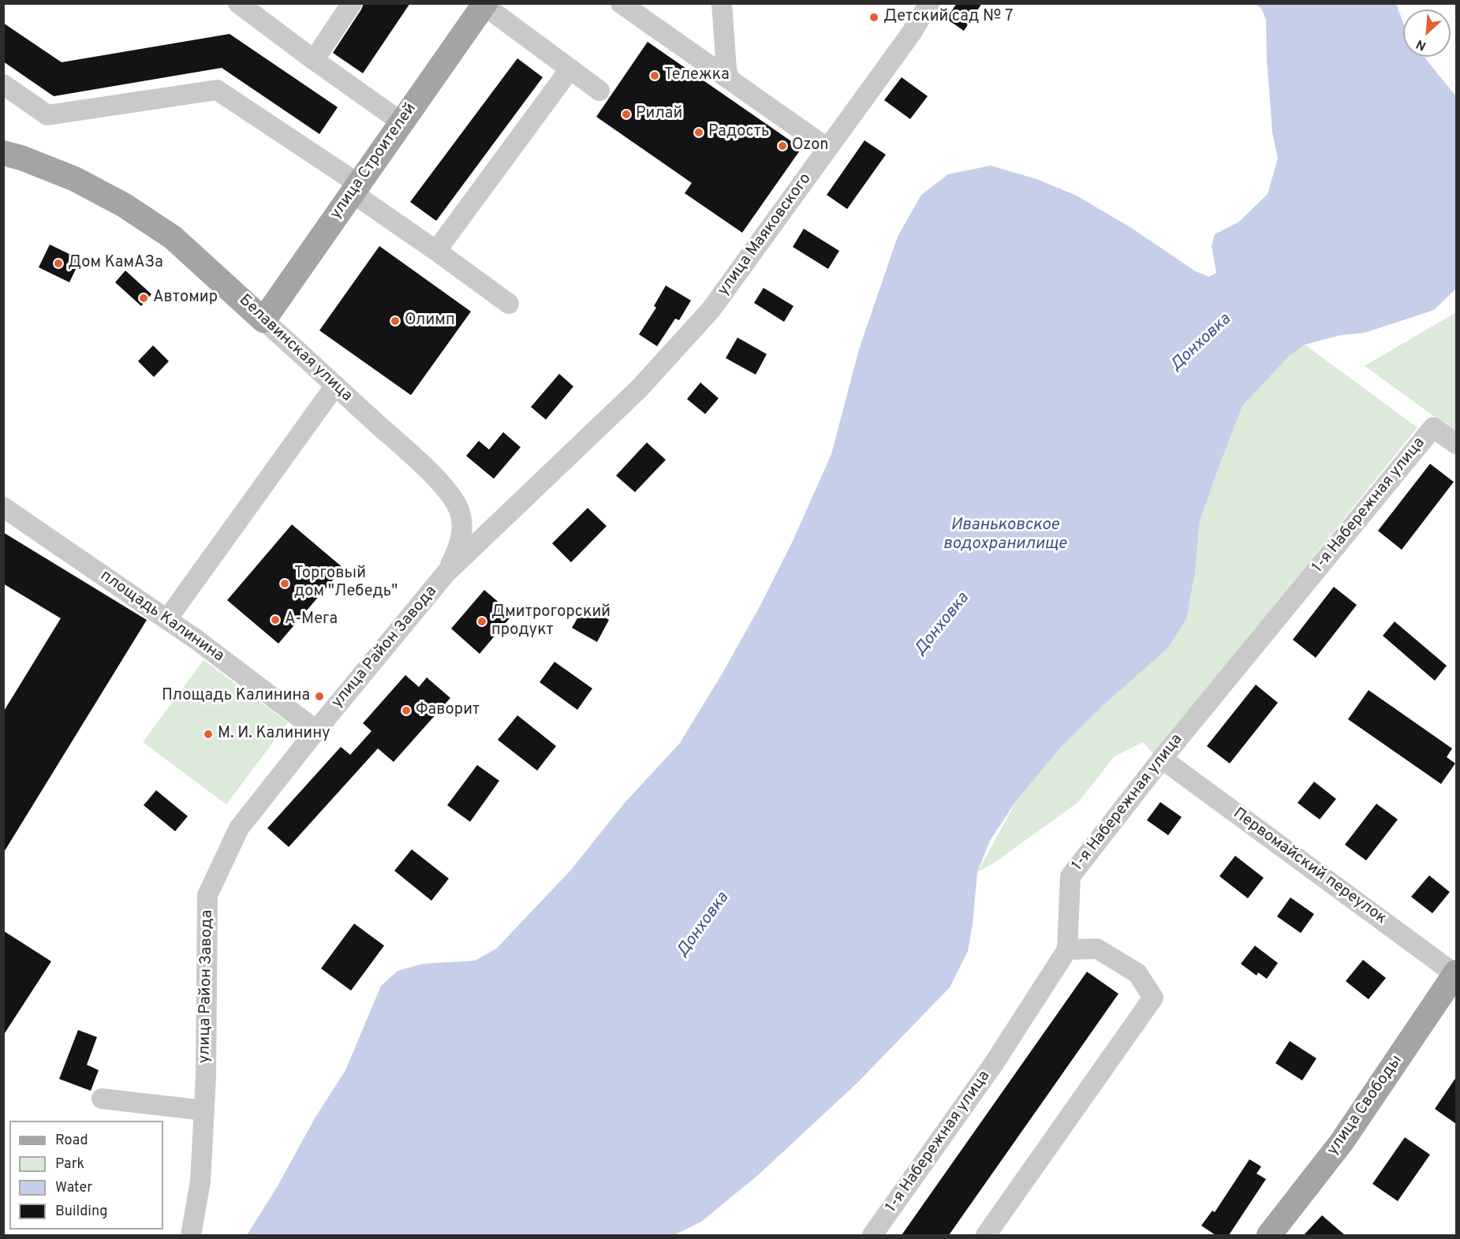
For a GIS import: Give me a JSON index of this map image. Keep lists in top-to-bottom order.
{
  "streets": {
    "main road": ["улица Строителей", "Белавинская улица", "улица Свободы"],
    "street": [
      "улица Маяковского",
      "1-я Набережная улица",
      "площадь Калинина",
      "улица Район Завода",
      "Первомайский переулок"
    ]
  },
  "crossings": [
    ["улица Строителей", "Белавинская улица"],
    ["улица Маяковского", "улица Район Завода"],
    ["Белавинская улица", "улица Район Завода"],
    ["1-я Набережная улица", "Первомайский переулок"],
    ["площадь Калинина", "улица Район Завода"],
    ["Первомайский переулок", "улица Свободы"]
  ],
  "water": ["Донховка", "Иваньковское водохранилище"],
  "places": [
    "Детский сад № 7",
    "Тележка",
    "Рилай",
    "Радость",
    "Ozon",
    "Дом КамАЗа",
    "Автомир",
    "Олимп",
    "Торговый дом \"Лебедь\"",
    "А-Мега",
    "Дмитрогорский продукт",
    "Площадь Калинина",
    "Фаворит",
    "М. И. Калинину"
  ],
  "legend": [
    "Road",
    "Park",
    "Water",
    "Building"
  ],
  "north": "bottom left"
}
